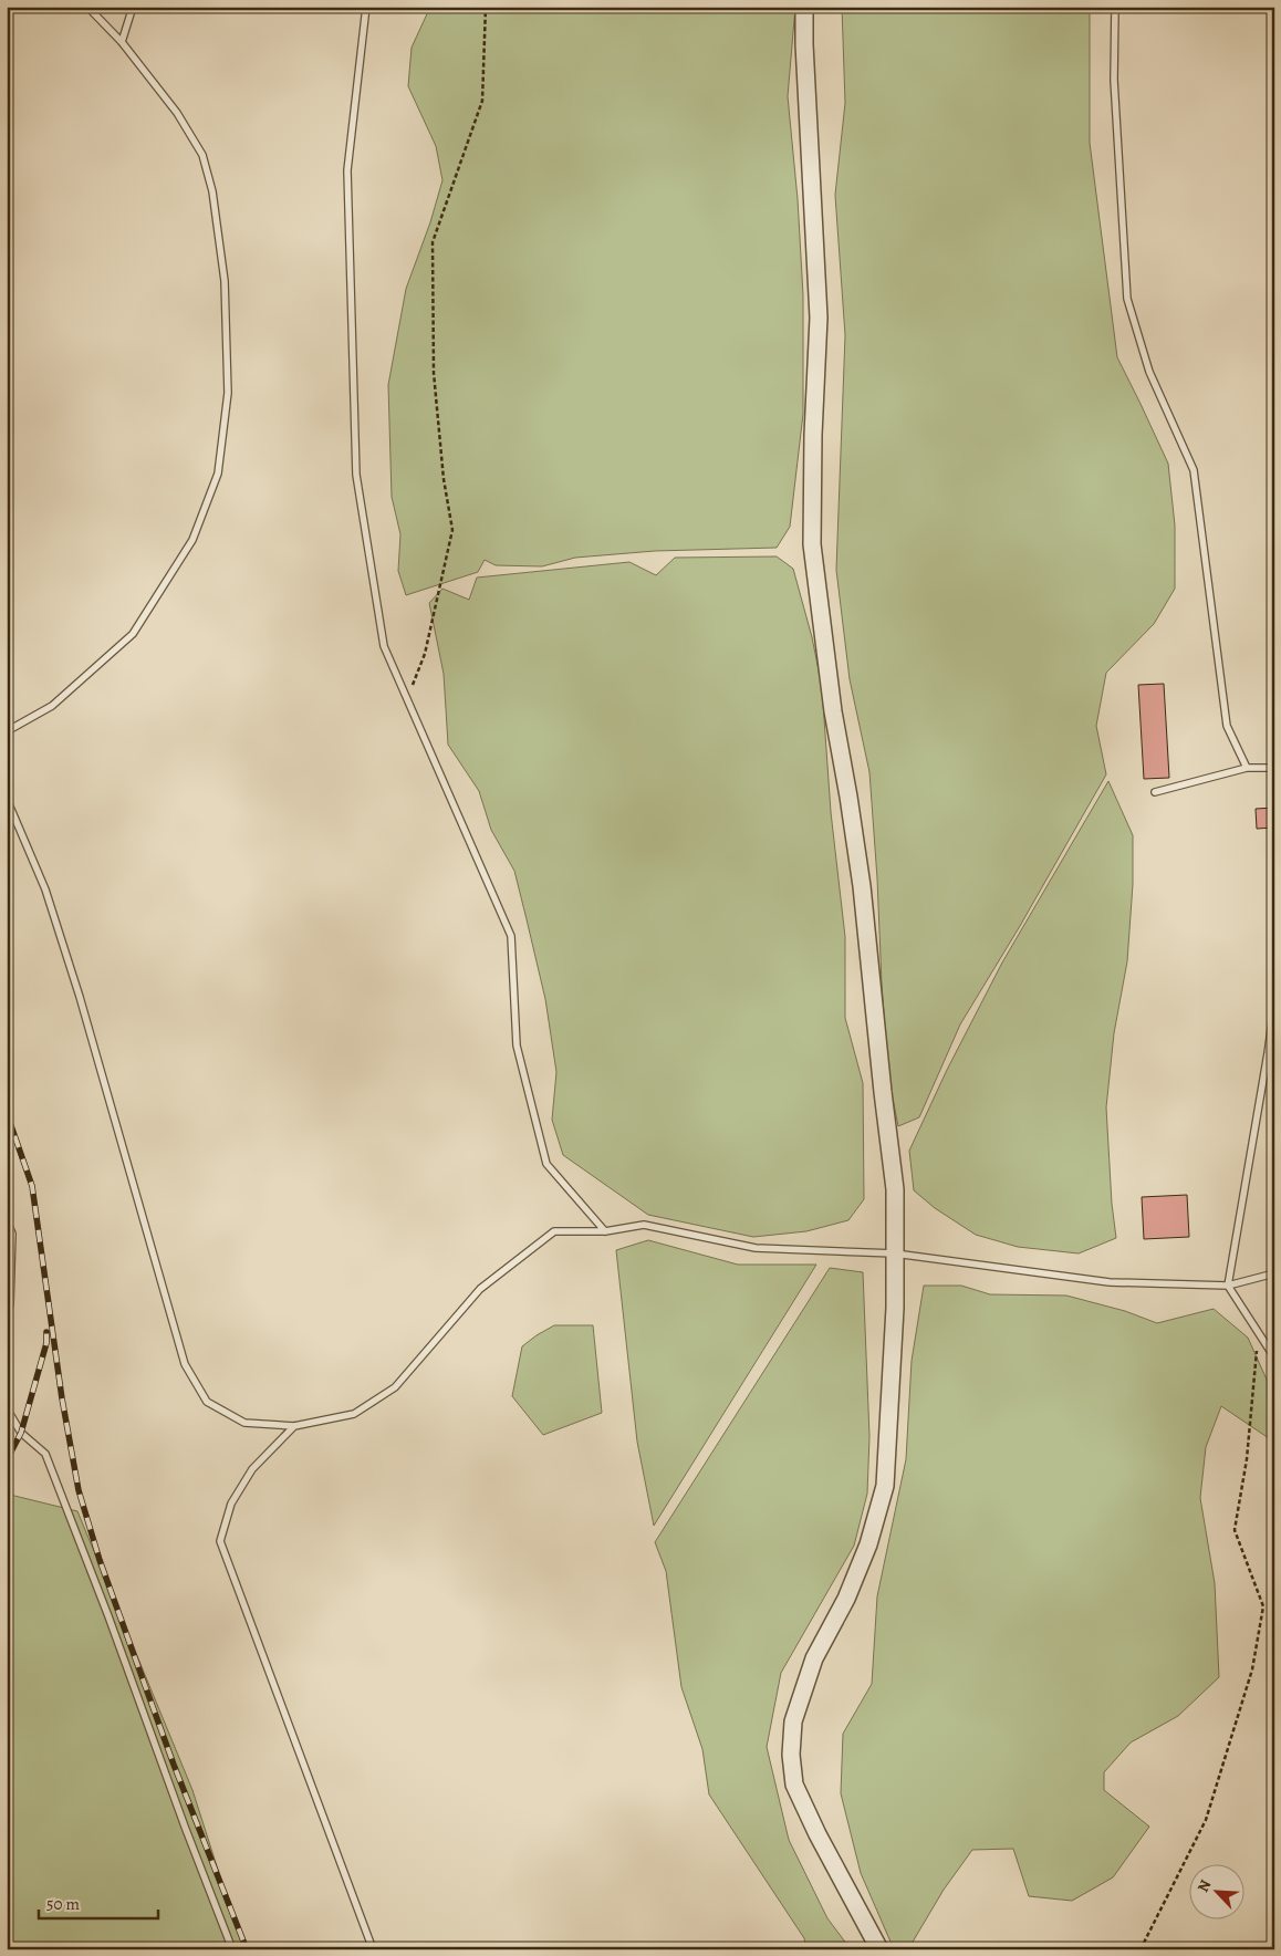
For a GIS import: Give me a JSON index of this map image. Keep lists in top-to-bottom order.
{
  "scale_bar": "50 m",
  "north": "top left"
}
